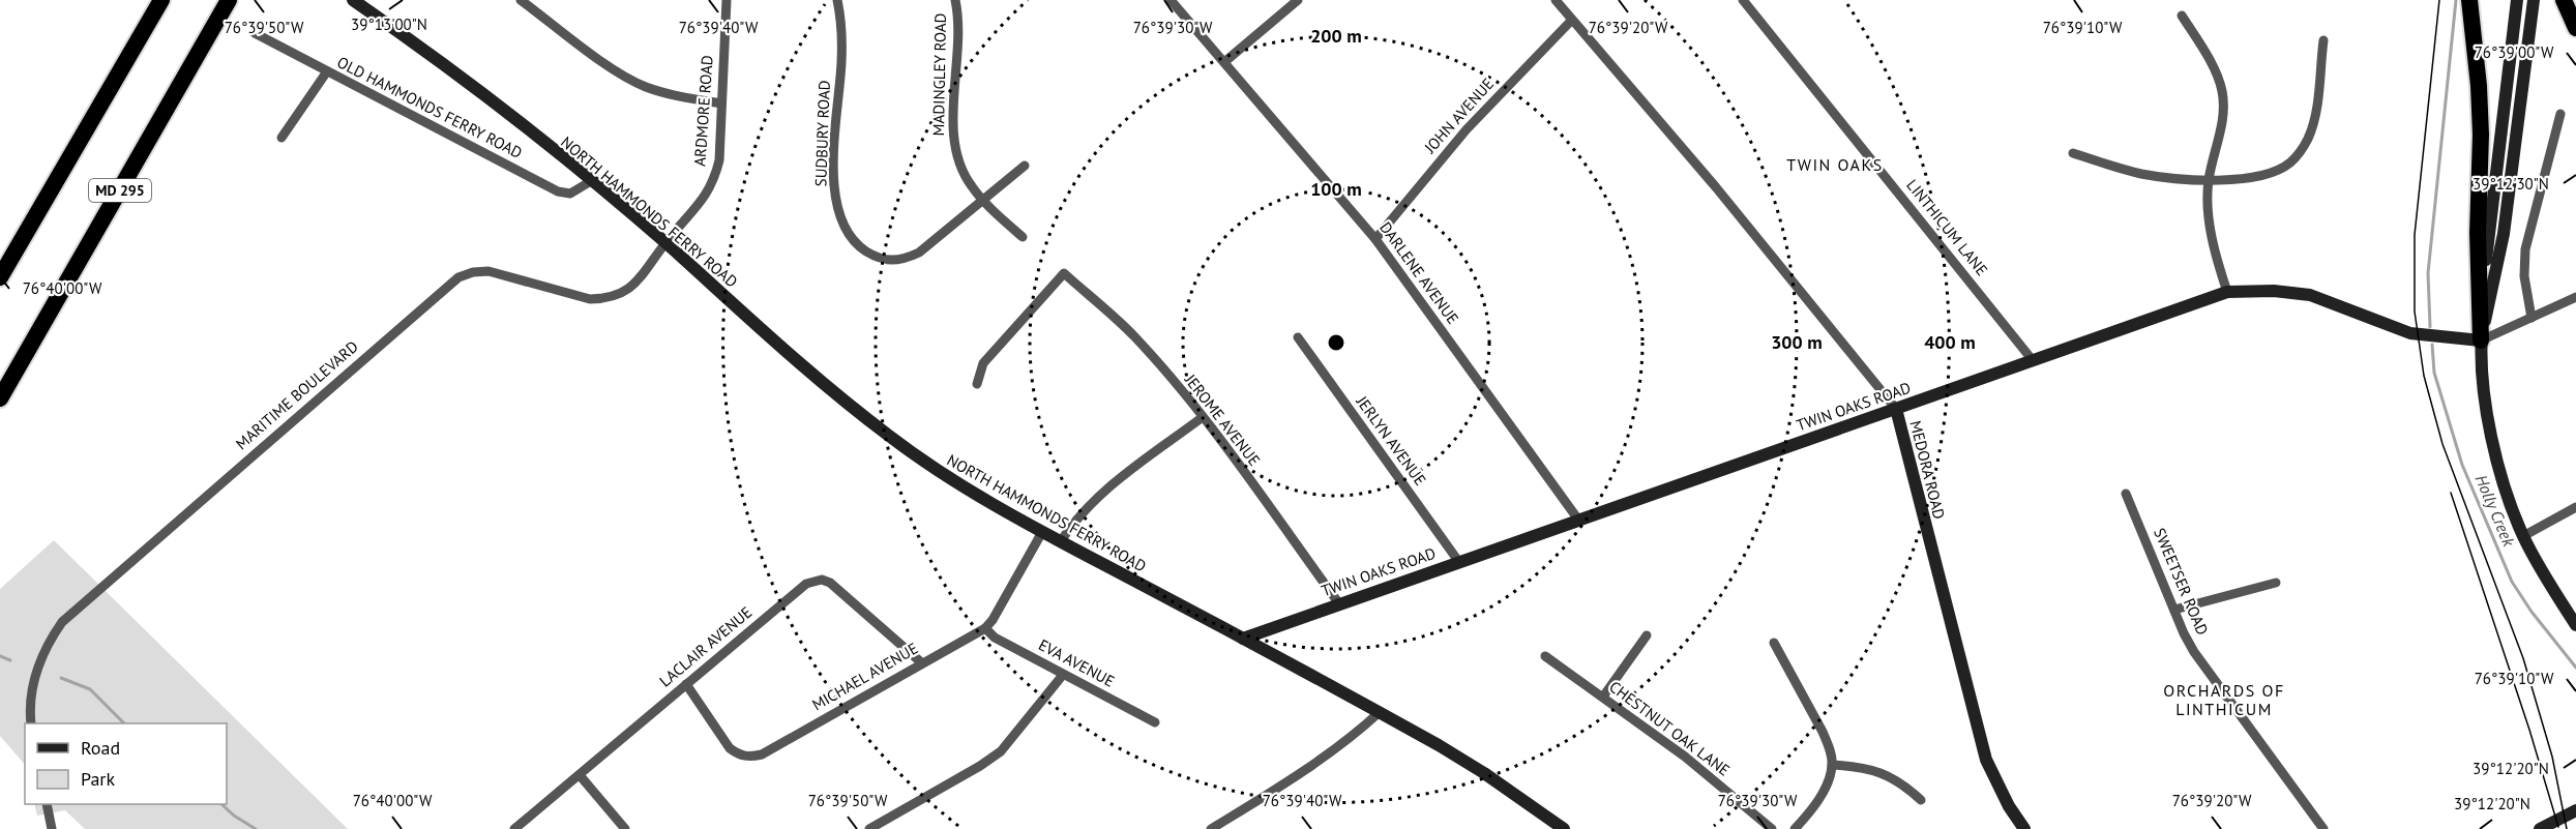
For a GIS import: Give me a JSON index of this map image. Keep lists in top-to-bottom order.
{
  "streets": {
    "highway": ["MD 295"],
    "street": [
      "MADINGLEY ROAD",
      "OLD HAMMONDS FERRY ROAD",
      "ARDMORE ROAD",
      "JOHN AVENUE",
      "SUDBURY ROAD",
      "NORTH HAMMONDS FERRY ROAD",
      "LINTHICUM LANE",
      "DARLENE AVENUE",
      "MARITIME BOULEVARD",
      "TWIN OAKS ROAD",
      "JEROME AVENUE",
      "JERLYN AVENUE",
      "MEDORA ROAD",
      "SWEETSER ROAD",
      "LACLAIR AVENUE",
      "EVA AVENUE",
      "MICHAEL AVENUE",
      "CHESTNUT OAK LANE"
    ]
  },
  "crossings": [
    ["MADINGLEY ROAD", "SUDBURY ROAD"],
    ["OLD HAMMONDS FERRY ROAD", "NORTH HAMMONDS FERRY ROAD"],
    ["ARDMORE ROAD", "NORTH HAMMONDS FERRY ROAD"],
    ["ARDMORE ROAD", "MARITIME BOULEVARD"],
    ["JOHN AVENUE", "DARLENE AVENUE"],
    ["JOHN AVENUE", "MEDORA ROAD"],
    ["NORTH HAMMONDS FERRY ROAD", "MARITIME BOULEVARD"],
    ["NORTH HAMMONDS FERRY ROAD", "TWIN OAKS ROAD"],
    ["NORTH HAMMONDS FERRY ROAD", "MICHAEL AVENUE"],
    ["LINTHICUM LANE", "TWIN OAKS ROAD"],
    ["DARLENE AVENUE", "TWIN OAKS ROAD"],
    ["TWIN OAKS ROAD", "JEROME AVENUE"],
    ["TWIN OAKS ROAD", "JERLYN AVENUE"],
    ["TWIN OAKS ROAD", "MEDORA ROAD"],
    ["LACLAIR AVENUE", "MICHAEL AVENUE"],
    ["EVA AVENUE", "MICHAEL AVENUE"]
  ],
  "districts": ["TWIN OAKS", "ORCHARDS OF LINTHICUM"],
  "water": ["Holly Creek"],
  "legend": ["Road", "Park"],
  "coordinates": [
    "39°13'00\"N",
    "76°39'50\"W",
    "76°39'40\"W",
    "76°39'30\"W",
    "76°39'20\"W",
    "76°39'10\"W",
    "76°39'00\"W",
    "39°12'30\"N",
    "76°40'00\"W",
    "39°12'20\"N"
  ],
  "rings": [
    "200 m",
    "100 m",
    "300 m",
    "400 m"
  ]
}
